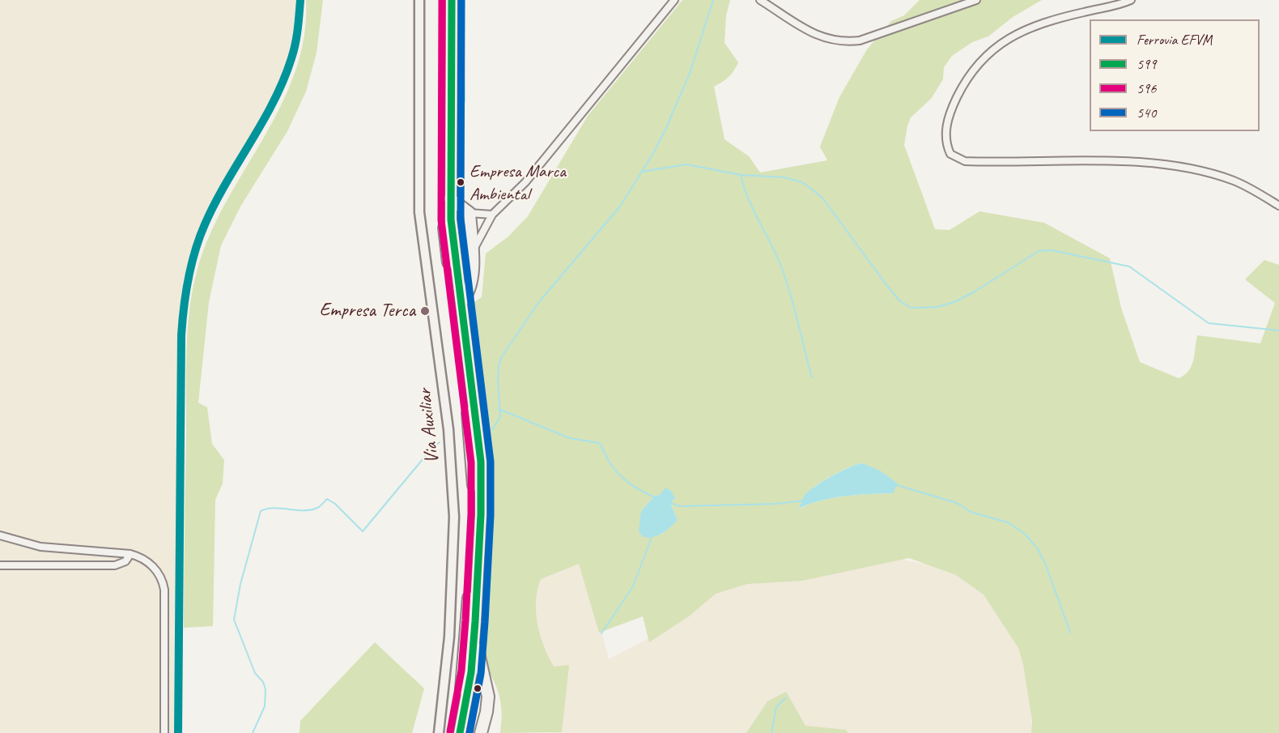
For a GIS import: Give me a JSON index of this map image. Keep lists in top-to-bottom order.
{
  "streets": {
    "street": ["Via Auxiliar"]
  },
  "places": ["Empresa Marca Ambiental", "Empresa Terca"],
  "lines": [
    "rail line EFVM",
    "transit line 599",
    "transit line 596",
    "transit line 540"
  ],
  "legend": [
    "Ferrovia EFVM",
    "599",
    "596",
    "540"
  ]
}
